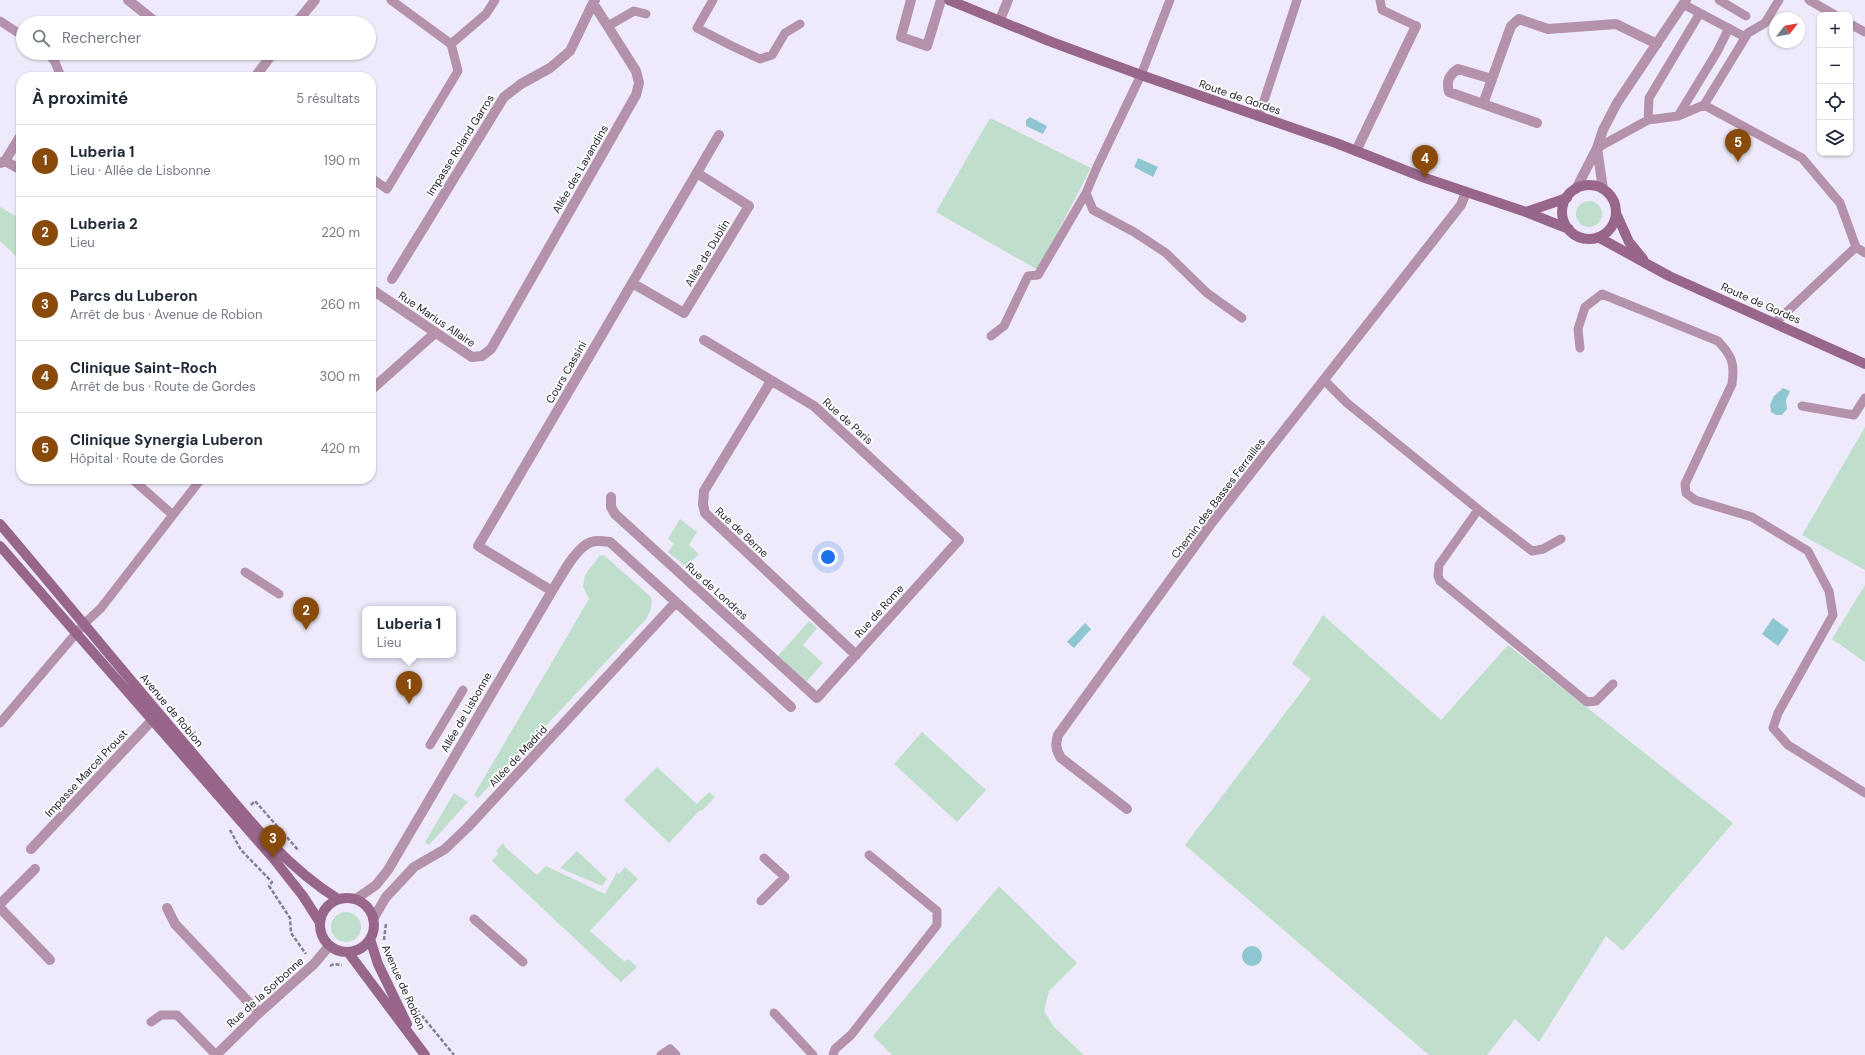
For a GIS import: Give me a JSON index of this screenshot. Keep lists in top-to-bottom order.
{
  "streets": {
    "main road": ["Route de Gordes", "Avenue de Robion"],
    "street": [
      "Impasse Roland Garros",
      "Allée des Lavandins",
      "Allée de Dublin",
      "Rue Marius Allaire",
      "Cours Cassini",
      "Rue de Paris",
      "Chemin des Basses Ferrailles",
      "Rue de Berne",
      "Rue de Londres",
      "Rue de Rome",
      "Allée de Lisbonne",
      "Allée de Madrid",
      "Impasse Marcel Proust",
      "Rue de la Sorbonne"
    ]
  },
  "crossings": [
    ["Route de Gordes", "Chemin des Basses Ferrailles"],
    ["Impasse Roland Garros", "Allée des Lavandins"],
    ["Allée des Lavandins", "Rue Marius Allaire"],
    ["Allée de Dublin", "Cours Cassini"],
    ["Cours Cassini", "Allée de Lisbonne"],
    ["Rue de Paris", "Rue de Berne"],
    ["Rue de Paris", "Rue de Rome"],
    ["Rue de Berne", "Rue de Rome"],
    ["Rue de Londres", "Rue de Rome"],
    ["Avenue de Robion", "Allée de Lisbonne"],
    ["Avenue de Robion", "Allée de Madrid"],
    ["Avenue de Robion", "Impasse Marcel Proust"],
    ["Avenue de Robion", "Rue de la Sorbonne"],
    ["Allée de Lisbonne", "Allée de Madrid"],
    ["Allée de Lisbonne", "Rue de la Sorbonne"],
    ["Allée de Madrid", "Rue de la Sorbonne"]
  ],
  "north": "top right",
  "page": {
    "map_buttons": ["+", "−"],
    "search": "Rechercher",
    "heading": ["À proximité", "5 résultats"],
    "list": [
      {
        "mark": "1",
        "name": "Luberia 1",
        "note": "Lieu · Allée de Lisbonne",
        "value": "190 m"
      },
      {
        "mark": "2",
        "name": "Luberia 2",
        "note": "Lieu",
        "value": "220 m"
      },
      {
        "mark": "3",
        "name": "Parcs du Luberon",
        "note": "Arrêt de bus · Avenue de Robion",
        "value": "260 m"
      },
      {
        "mark": "4",
        "name": "Clinique Saint-Roch",
        "note": "Arrêt de bus · Route de Gordes",
        "value": "300 m"
      },
      {
        "mark": "5",
        "name": "Clinique Synergia Luberon",
        "note": "Hôpital · Route de Gordes",
        "value": "420 m"
      }
    ],
    "pins": [
      "5",
      "4",
      "2",
      "1",
      "3"
    ],
    "popup": ["Luberia 1", "Lieu"]
  }
}
